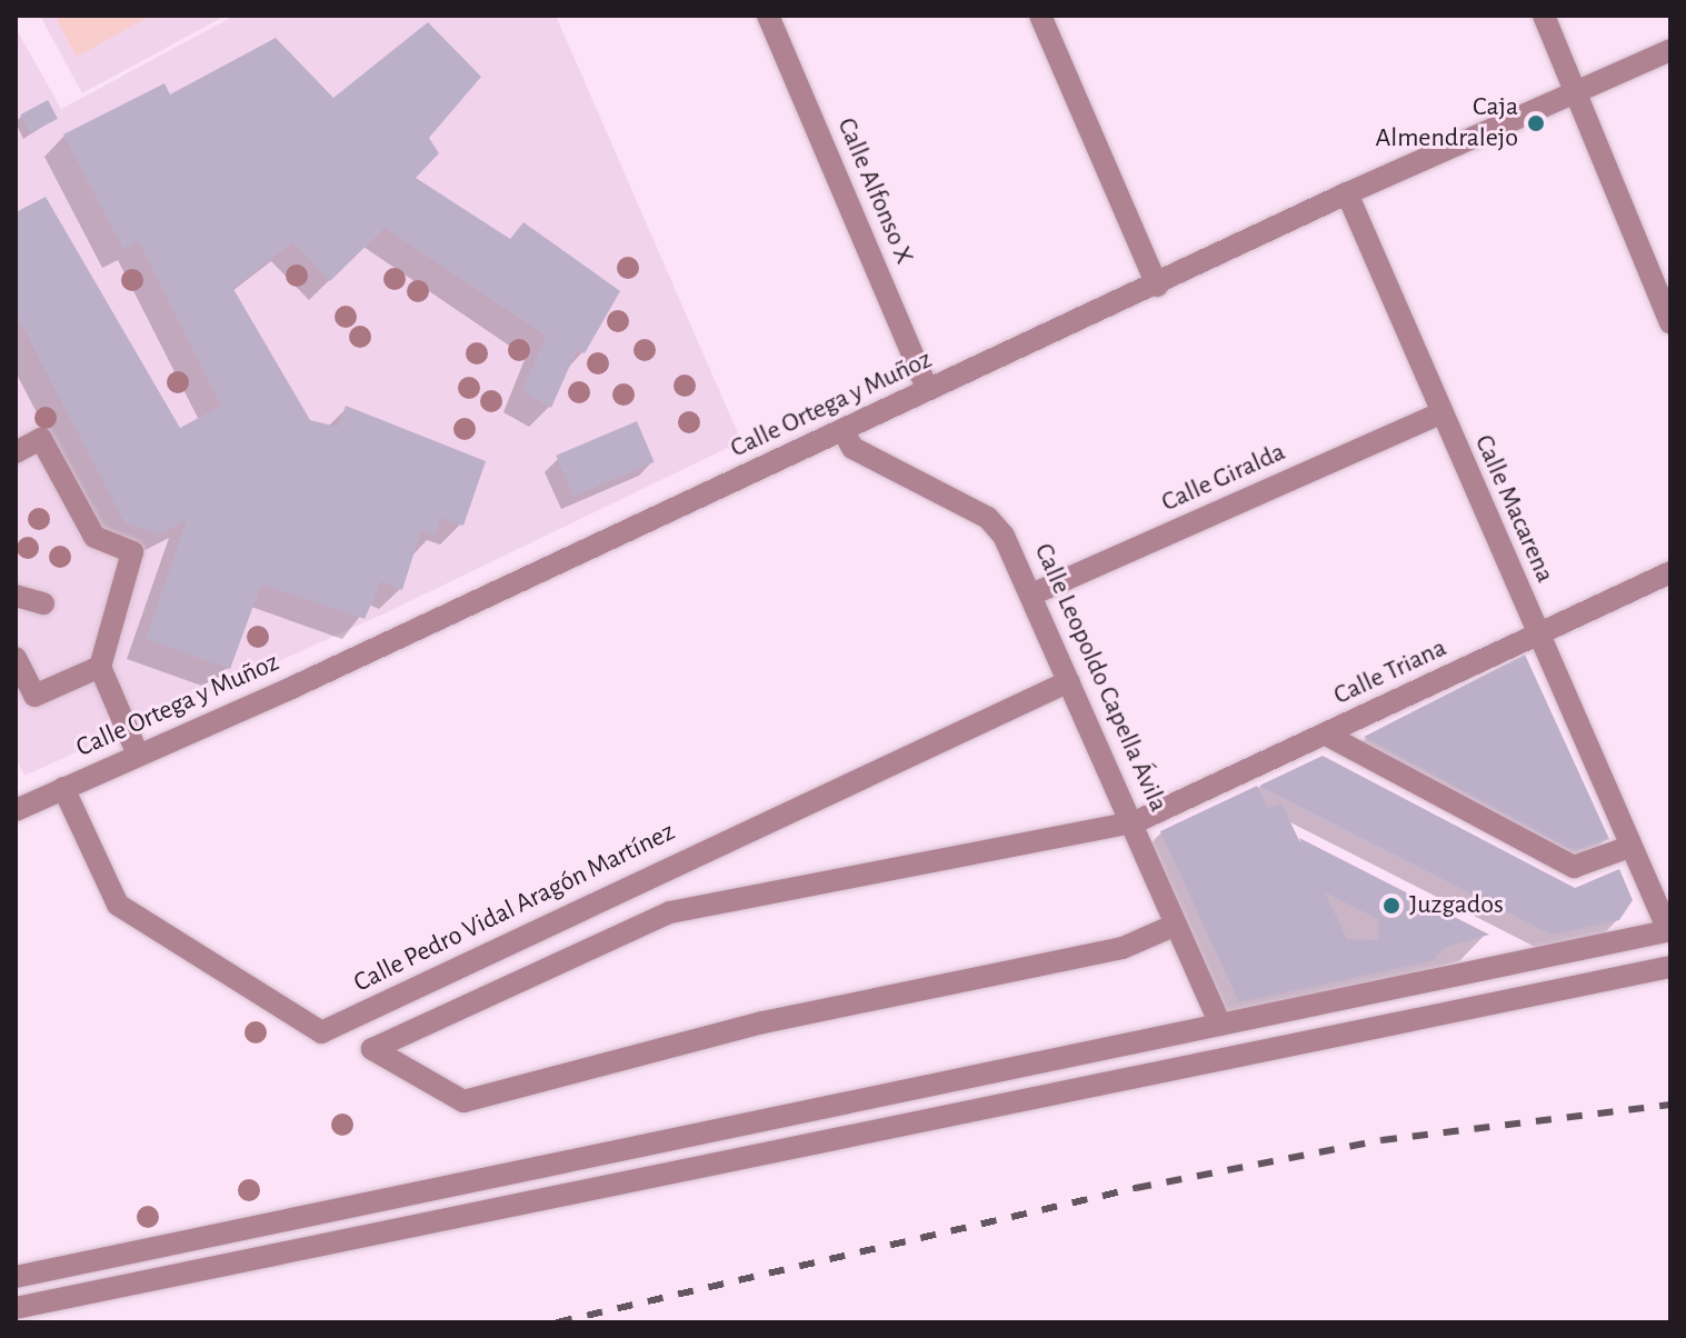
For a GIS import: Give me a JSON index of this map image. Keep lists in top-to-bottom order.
{
  "streets": {
    "street": [
      "Calle Alfonso X",
      "Calle Ortega y Muñoz",
      "Calle Giralda",
      "Calle Macarena",
      "Calle Triana",
      "Calle Leopoldo Capella Ávila",
      "Calle Pedro Vidal Aragón Martínez"
    ]
  },
  "crossings": [
    ["Calle Alfonso X", "Calle Ortega y Muñoz"],
    ["Calle Ortega y Muñoz", "Calle Macarena"],
    ["Calle Ortega y Muñoz", "Calle Leopoldo Capella Ávila"],
    ["Calle Ortega y Muñoz", "Calle Pedro Vidal Aragón Martínez"],
    ["Calle Giralda", "Calle Macarena"],
    ["Calle Giralda", "Calle Leopoldo Capella Ávila"],
    ["Calle Macarena", "Calle Triana"],
    ["Calle Triana", "Calle Leopoldo Capella Ávila"],
    ["Calle Leopoldo Capella Ávila", "Calle Pedro Vidal Aragón Martínez"]
  ],
  "places": ["Caja Almendralejo", "Juzgados"]
}
